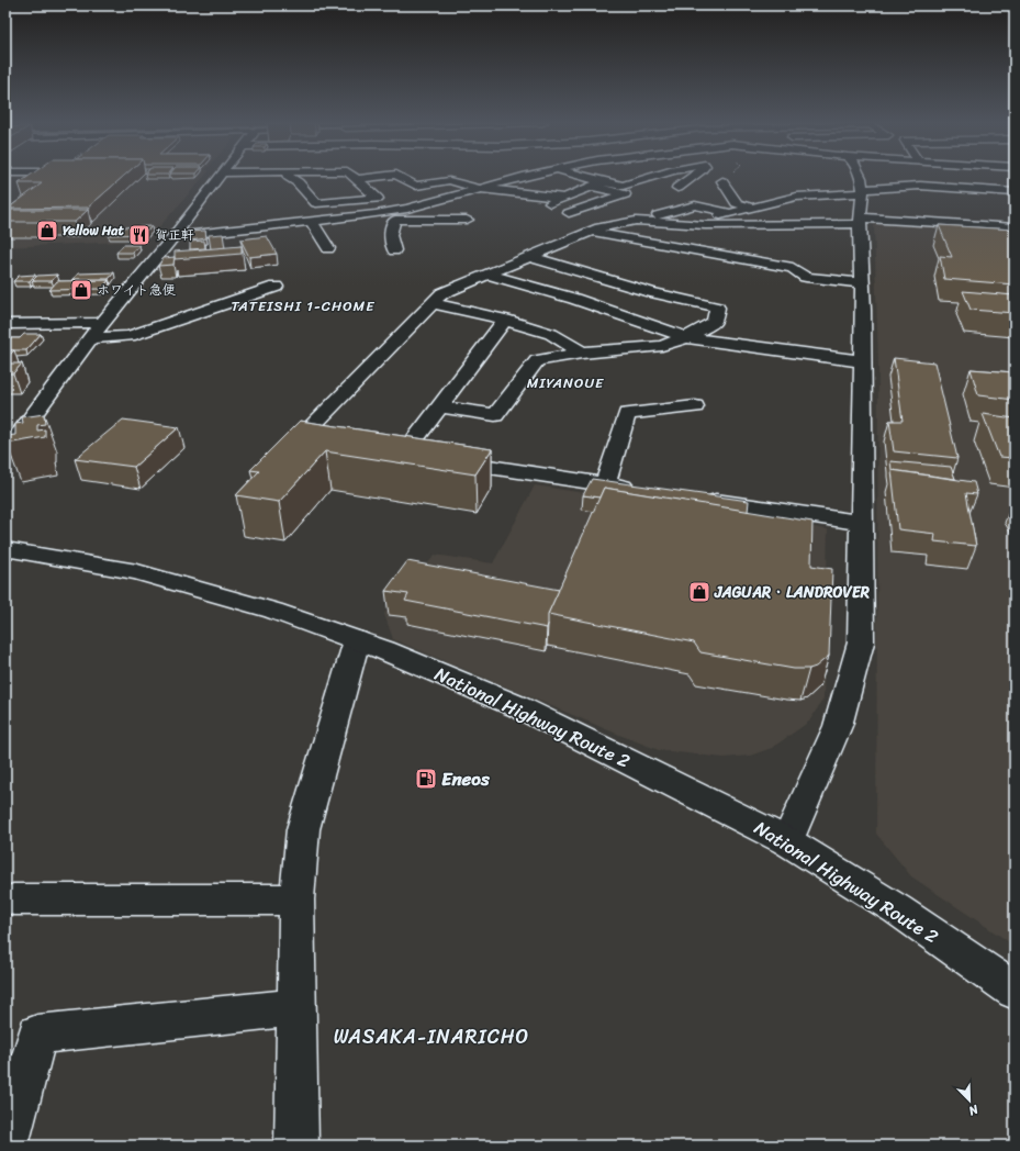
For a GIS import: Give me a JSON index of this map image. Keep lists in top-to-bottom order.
{
  "streets": {
    "main road": ["National Highway Route 2"]
  },
  "districts": ["TATEISHI 1-CHOME", "MIYANOUE", "WASAKA-INARICHO"],
  "places": {
    "shop": ["Yellow Hat", "ホワイト急便", "JAGUAR・LANDROVER"],
    "restaurant": ["賀正軒"],
    "fuel station": ["Eneos"]
  },
  "north": "bottom right"
}
